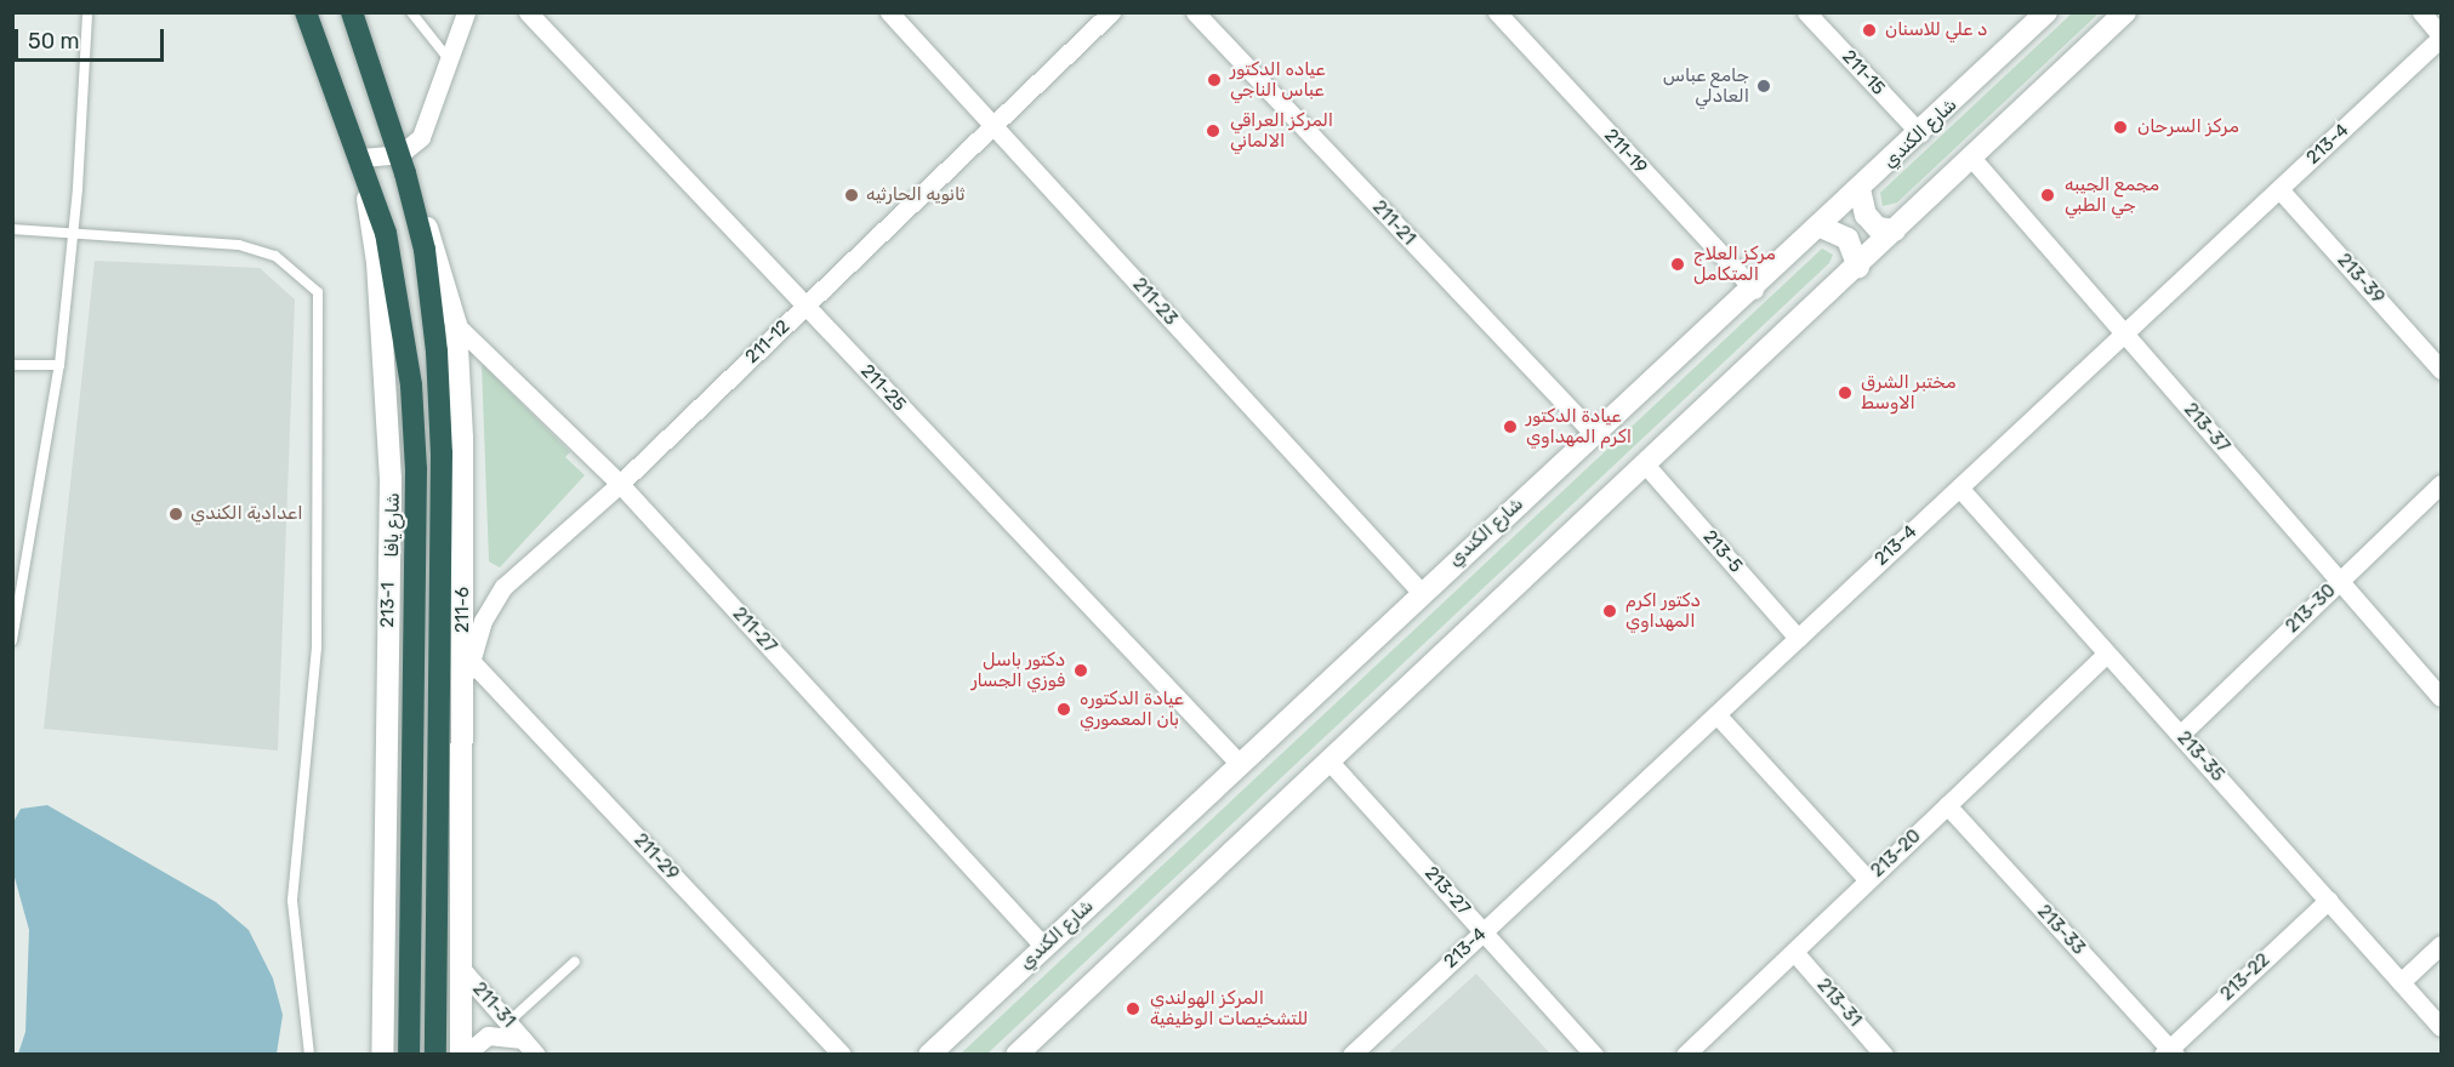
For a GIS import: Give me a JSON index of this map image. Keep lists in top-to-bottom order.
{
  "streets": {
    "highway": ["شارع يافا"],
    "street": [
      "211-15",
      "شارع الكندي",
      "213-4",
      "211-19",
      "211-21",
      "213-39",
      "211-23",
      "211-12",
      "211-25",
      "213-37",
      "213-5",
      "213-1",
      "213-30",
      "211-6",
      "211-27",
      "213-35",
      "213-20",
      "211-29",
      "213-27",
      "213-33",
      "213-22",
      "213-31",
      "211-31"
    ]
  },
  "crossings": [
    ["211-15", "شارع الكندي"],
    ["شارع الكندي", "211-19"],
    ["شارع الكندي", "211-21"],
    ["شارع الكندي", "211-23"],
    ["شارع الكندي", "211-25"],
    ["شارع الكندي", "211-27"],
    ["213-4", "213-39"],
    ["213-4", "213-37"],
    ["213-4", "213-5"],
    ["213-4", "213-35"],
    ["213-4", "213-27"],
    ["211-23", "211-12"],
    ["211-12", "211-25"],
    ["211-12", "211-6"],
    ["211-12", "211-27"],
    ["211-12", "211-29"],
    ["213-37", "213-30"],
    ["شارع يافا", "213-1"],
    ["213-30", "213-35"],
    ["211-6", "211-27"],
    ["211-6", "211-31"],
    ["213-35", "213-20"],
    ["213-35", "213-22"],
    ["213-20", "213-33"],
    ["213-20", "213-31"],
    ["213-33", "213-22"]
  ],
  "places": [
    "د علي للاسنان",
    "عياده الدكتور عباس الناجي",
    "جامع عباس العادلي",
    "مركز السرحان",
    "المركز العراقي الالماني",
    "ثانويه الحارثيه",
    "مجمع الجيبه جي الطبي",
    "مركز العلاج المتكامل",
    "مختبر الشرق الاوسط",
    "عيادة الدكتور اكرم المهداوي",
    "اعدادية الكندي",
    "دكتور اكرم المهداوي",
    "دكتور باسل فوزي الجسار",
    "عيادة الدكتوره بان المعموري",
    "المركز الهولندي للتشخيصات الوظيفية"
  ],
  "scale_bar": "50 m"
}
